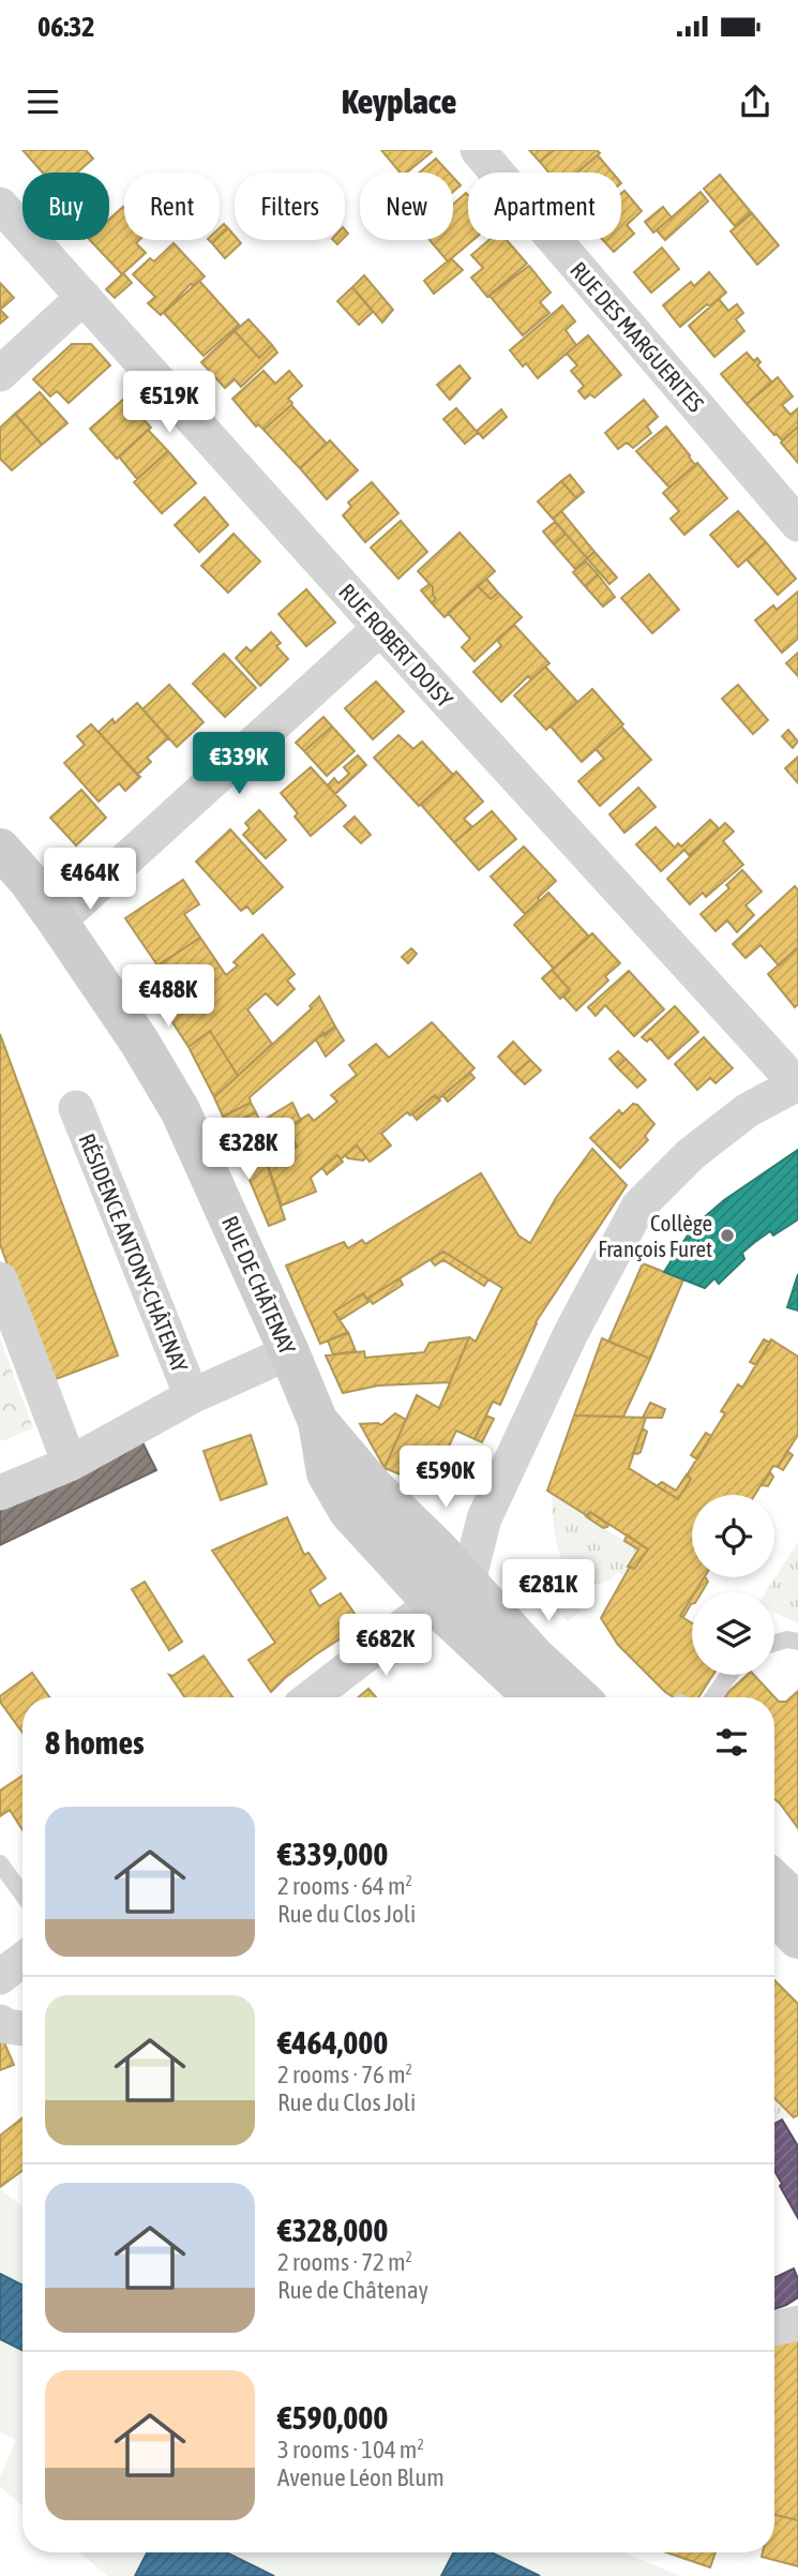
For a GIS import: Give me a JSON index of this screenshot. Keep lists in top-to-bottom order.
{
  "streets": {
    "main road": ["RUE DE CHÂTENAY"],
    "street": ["RUE DES MARGUERITES", "RUE ROBERT DOISY", "RÉSIDENCE ANTONY-CHÂTENAY"]
  },
  "crossings": [
    ["RÉSIDENCE ANTONY-CHÂTENAY", "RUE DE CHÂTENAY"]
  ],
  "places": ["Collège François Furet"],
  "page": {
    "status": "06:32",
    "header": "Keyplace",
    "chip": [
      "Buy",
      "Rent",
      "Filters",
      "New",
      "Apartment"
    ],
    "price": [
      "€519K",
      "€339K",
      "€464K",
      "€488K",
      "€328K",
      "€590K",
      "€281K",
      "€682K"
    ],
    "heading": "8 homes",
    "list": [
      {
        "name": "€339,000",
        "note": "2 rooms · 64 m² · Rue du Clos Joli"
      },
      {
        "name": "€464,000",
        "note": "2 rooms · 76 m² · Rue du Clos Joli"
      },
      {
        "name": "€328,000",
        "note": "2 rooms · 72 m² · Rue de Châtenay"
      },
      {
        "name": "€590,000",
        "note": "3 rooms · 104 m² · Avenue Léon Blum"
      }
    ]
  }
}
